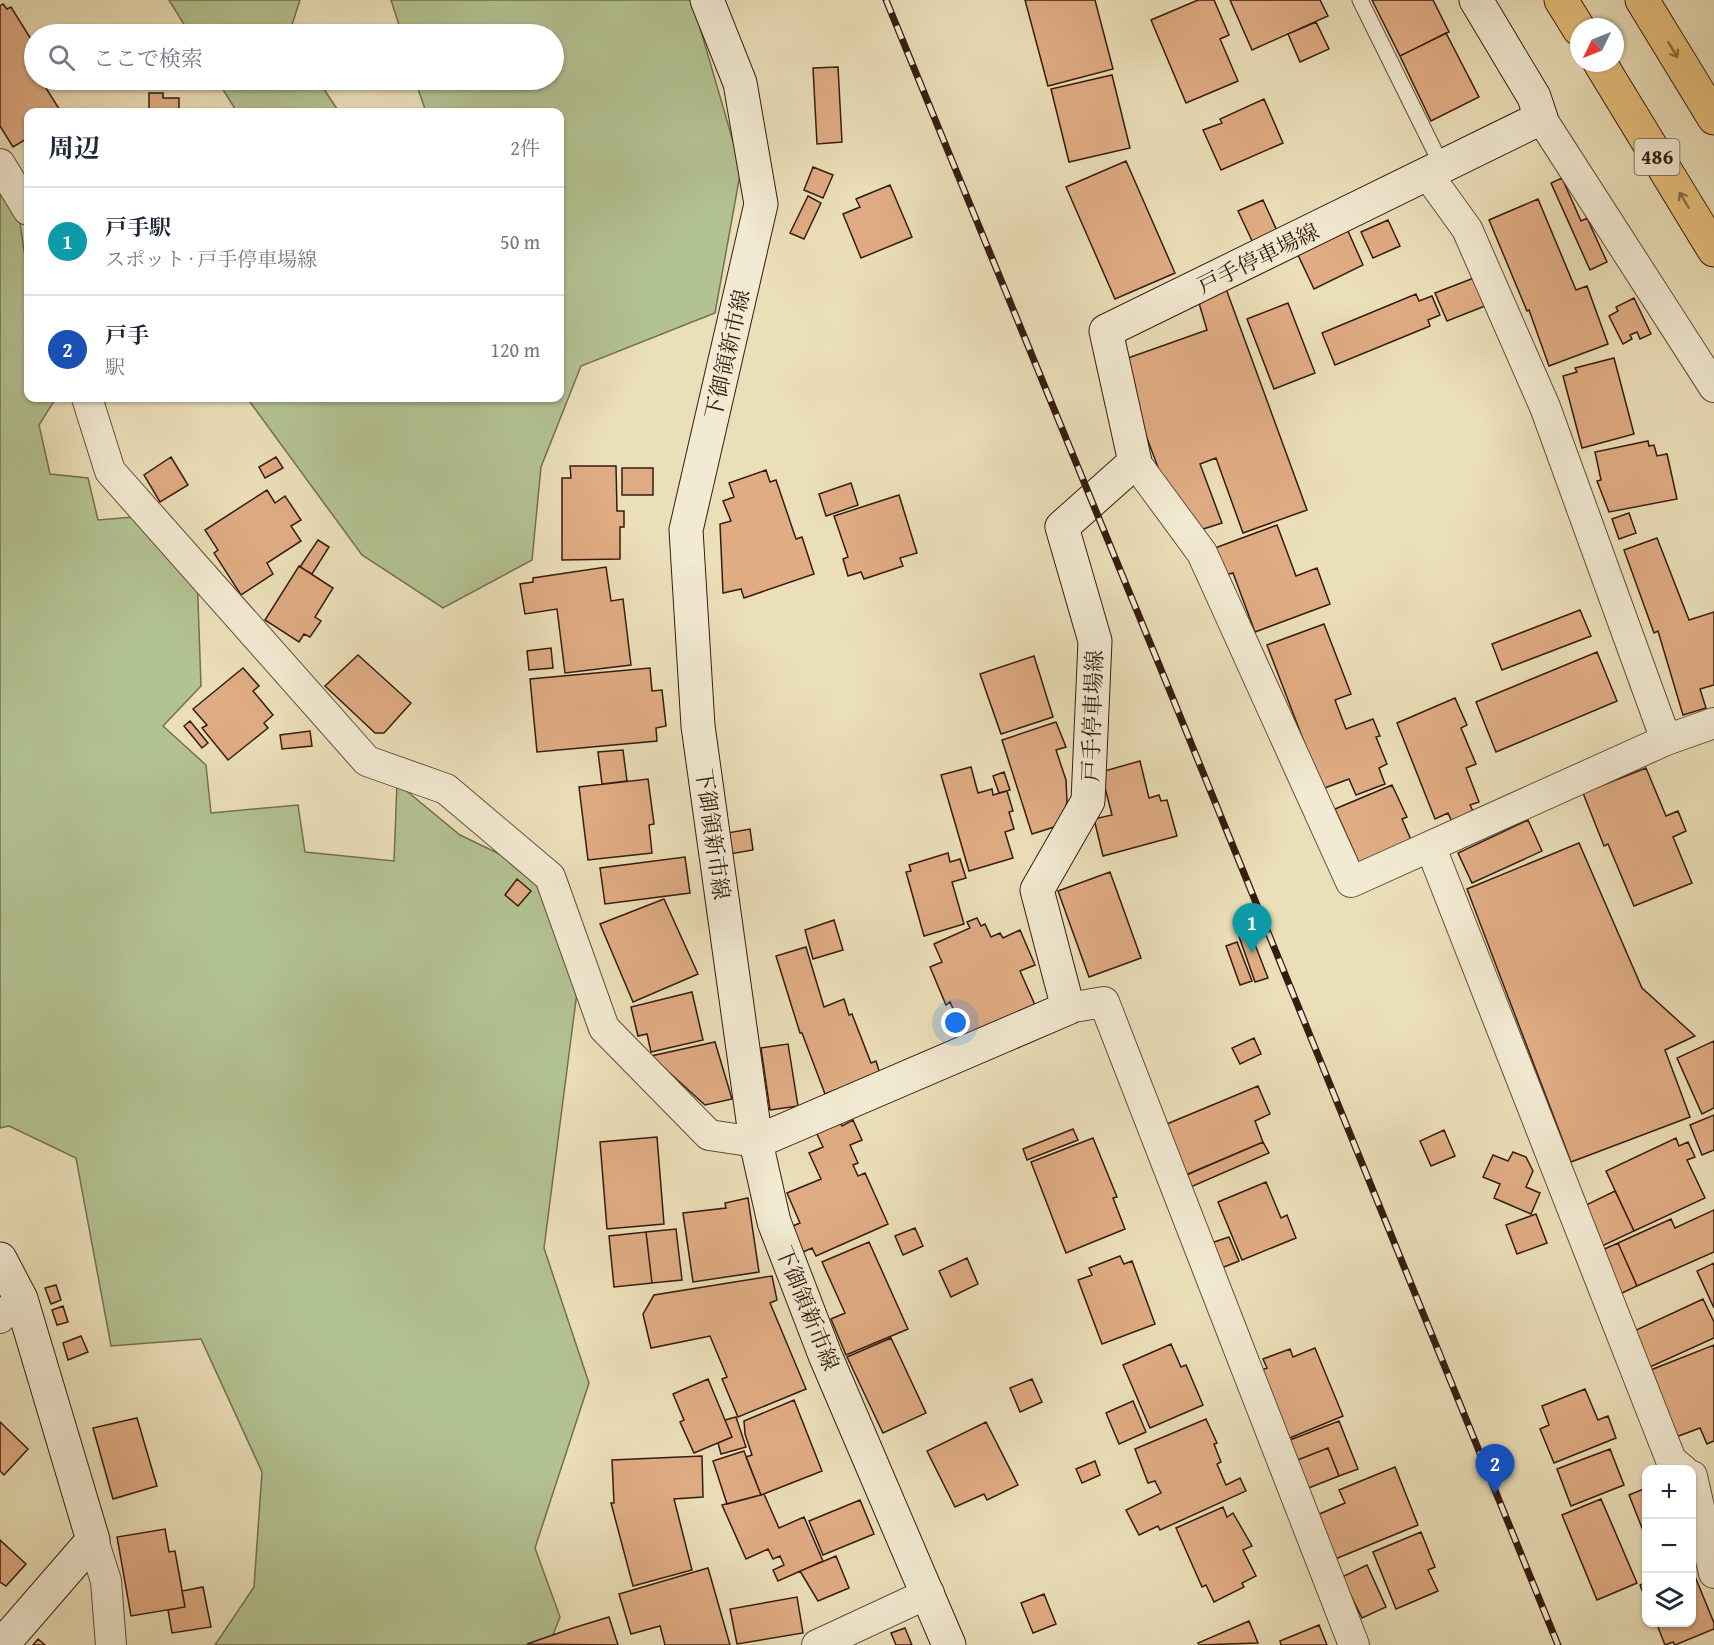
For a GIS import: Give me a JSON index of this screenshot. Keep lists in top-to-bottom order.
{
  "streets": {
    "highway": ["486"],
    "main road": ["戸手停車場線", "下御領新市線"]
  },
  "north": "bottom left",
  "page": {
    "search": "ここで検索",
    "heading": ["周辺", "2件"],
    "list": [
      {
        "mark": "1",
        "name": "戸手駅",
        "note": "スポット · 戸手停車場線",
        "value": "50 m"
      },
      {
        "mark": "2",
        "name": "戸手",
        "note": "駅",
        "value": "120 m"
      }
    ],
    "pins": ["1", "2"],
    "map_buttons": ["+", "−"]
  }
}
